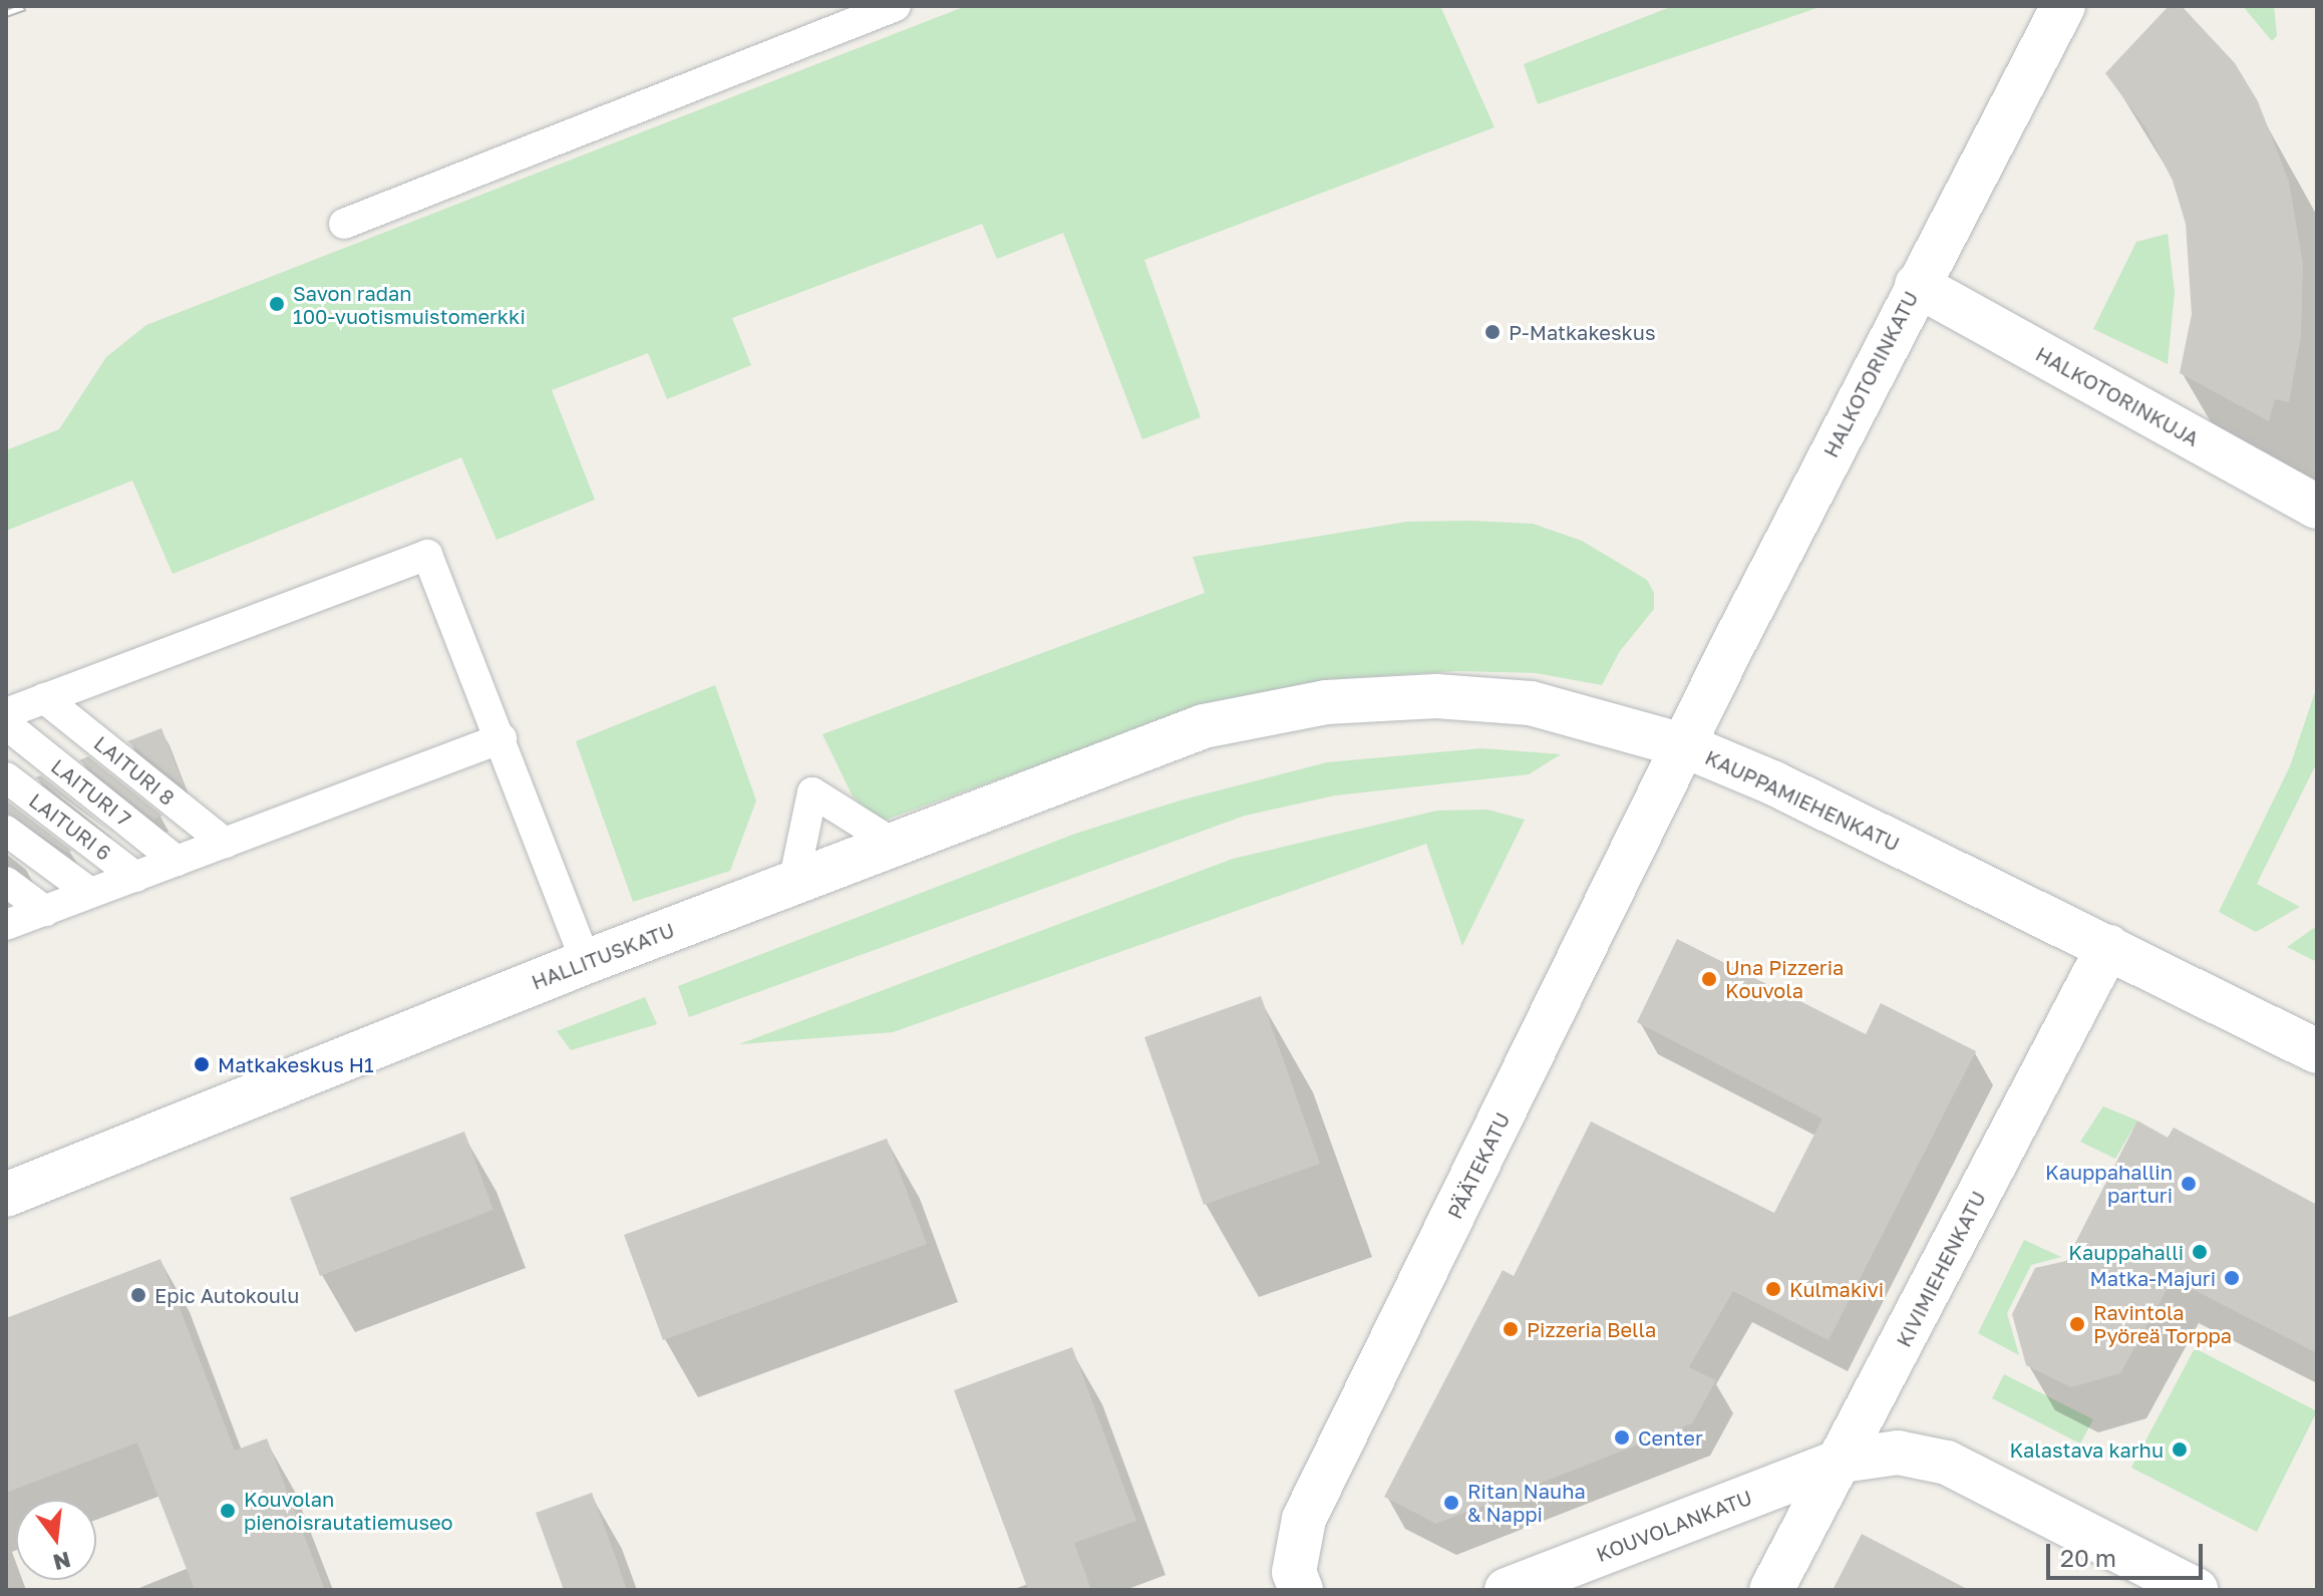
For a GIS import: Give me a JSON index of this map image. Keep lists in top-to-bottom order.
{
  "streets": {
    "street": [
      "HALKOTORINKATU",
      "HALKOTORINKUJA",
      "KAUPPAMIEHENKATU",
      "HALLITUSKATU",
      "PÄÄTEKATU",
      "KIVIMIEHENKATU",
      "KOUVOLANKATU"
    ],
    "lane": ["LAITURI 8", "LAITURI 7", "LAITURI 6"]
  },
  "crossings": [
    ["HALKOTORINKATU", "HALKOTORINKUJA"],
    ["HALKOTORINKATU", "KAUPPAMIEHENKATU"],
    ["HALKOTORINKATU", "PÄÄTEKATU"],
    ["KAUPPAMIEHENKATU", "HALLITUSKATU"],
    ["KAUPPAMIEHENKATU", "PÄÄTEKATU"],
    ["KAUPPAMIEHENKATU", "KIVIMIEHENKATU"],
    ["KIVIMIEHENKATU", "KOUVOLANKATU"]
  ],
  "places": [
    "Savon radan 100-vuotismuistomerkki",
    "P-Matkakeskus",
    "Una Pizzeria Kouvola",
    "Matkakeskus H1",
    "Kauppahallin parturi",
    "Kauppahalli",
    "Matka-Majuri",
    "Kulmakivi",
    "Epic Autokoulu",
    "Ravintola Pyöreä Torppa",
    "Pizzeria Bella",
    "Center",
    "Kalastava karhu",
    "Ritan Nauha & Nappi",
    "Kouvolan pienoisrautatiemuseo"
  ],
  "scale_bar": "20 m",
  "north": "bottom"
}
